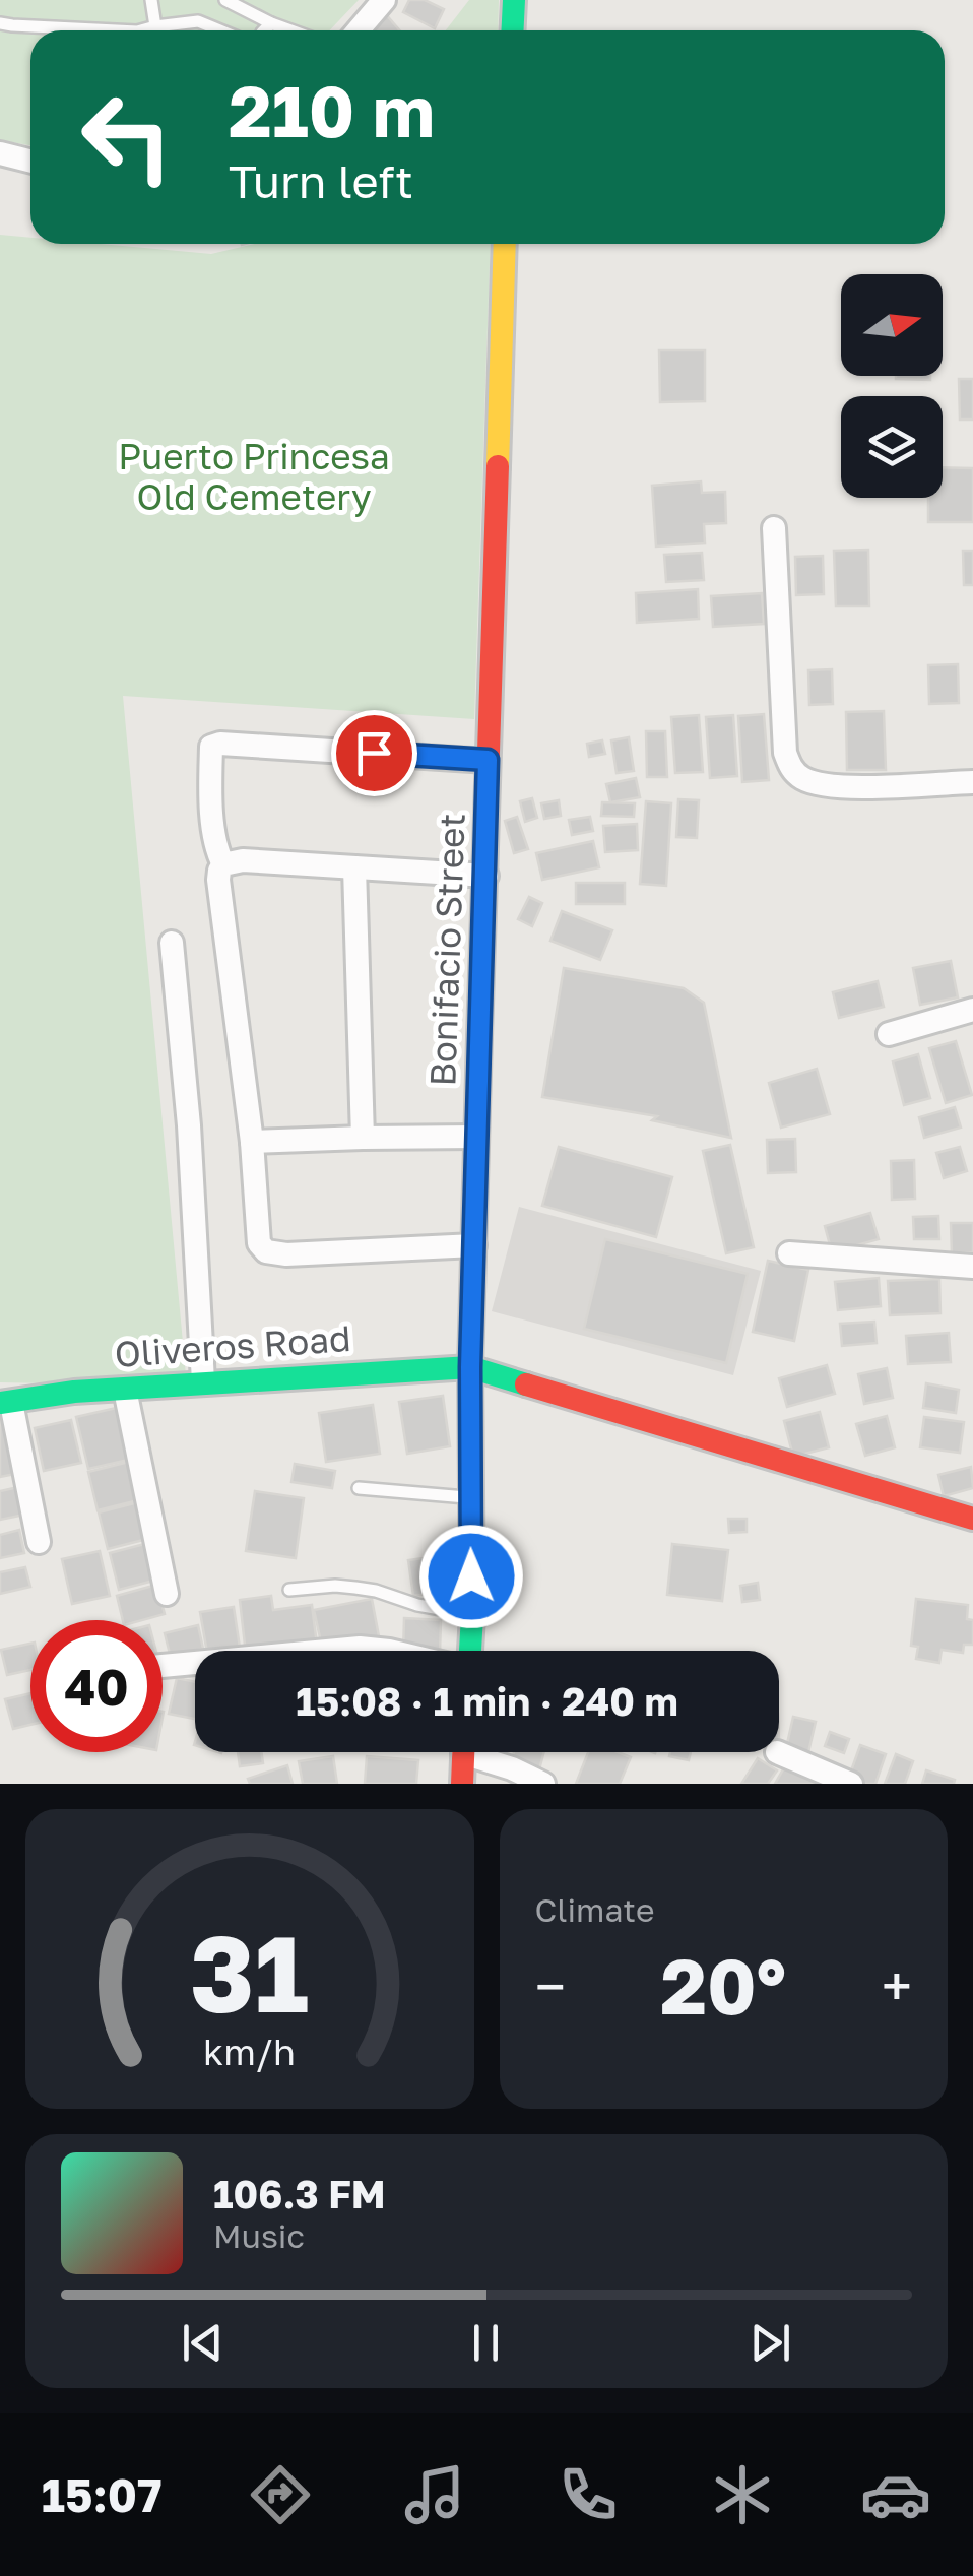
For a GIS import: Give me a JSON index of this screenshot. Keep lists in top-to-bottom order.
{
  "streets": {
    "street": ["Bonifacio Street", "Oliveros Road"]
  },
  "crossings": [
    ["Bonifacio Street", "Oliveros Road"]
  ],
  "parks": ["Puerto Princesa Old Cemetery"],
  "north": "right",
  "page": {
    "turn": ["210 m", "Turn left"],
    "limit": "40",
    "trip": "15:08 · 1 min · 240 m",
    "tile": "Climate",
    "heat": ["−", "20°", "+"],
    "song": ["106.3 FM", "Music"],
    "tabs": "15:07",
    "gauge": ["31", "km/h"]
  }
}
